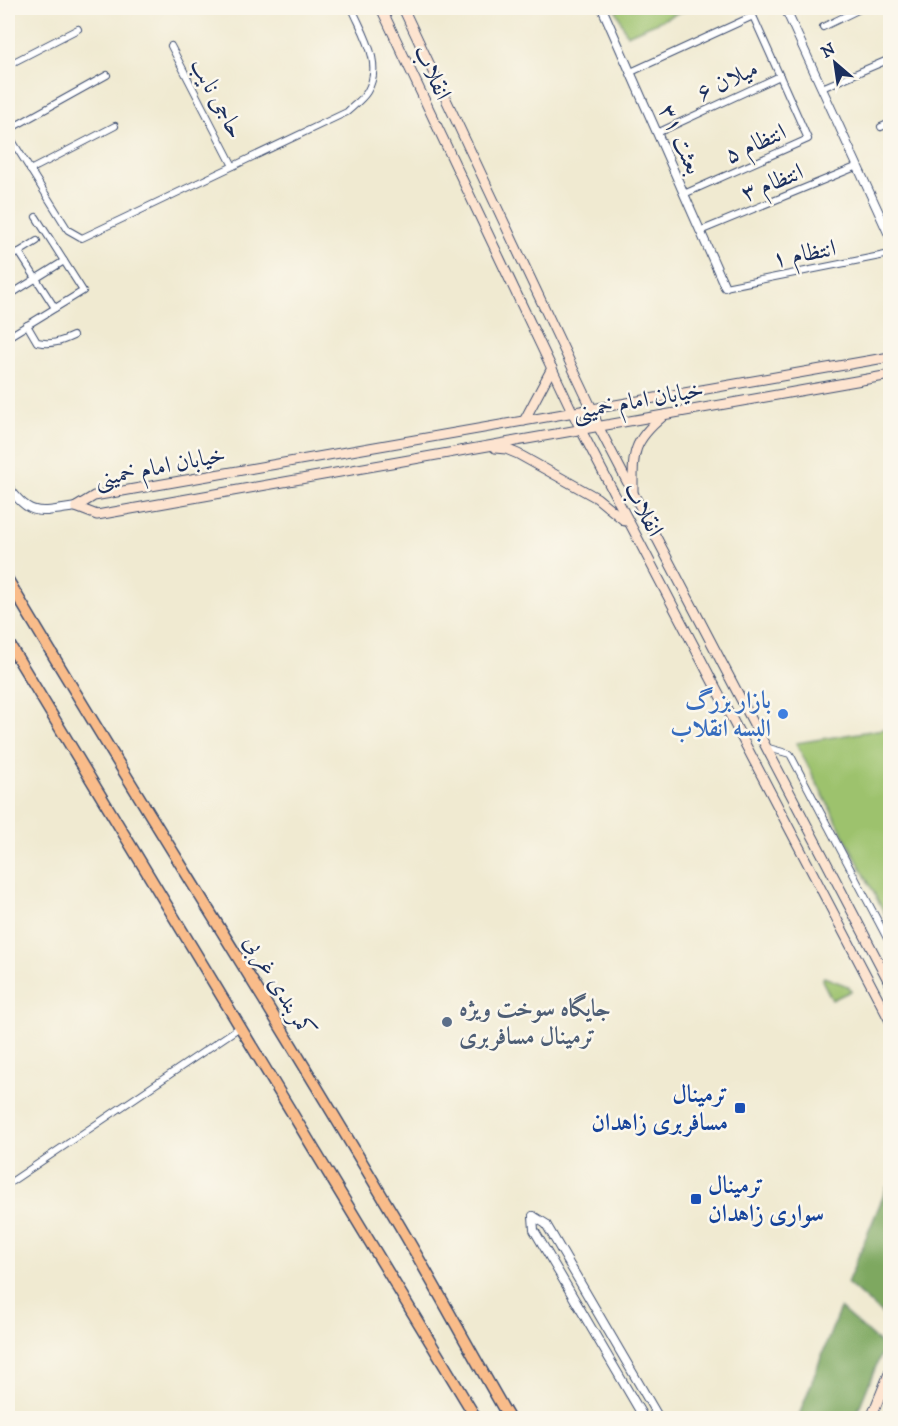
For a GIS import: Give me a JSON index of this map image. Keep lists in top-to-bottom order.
{
  "streets": {
    "highway": ["کمربندی غربی"],
    "main road": ["انقلاب", "خیابان امام خمینی"],
    "street": [
      "میلان ۶",
      "حاجی نایب",
      "بعثت ۳۱",
      "انتظام ۵",
      "انتظام ۳",
      "انتظام ۱"
    ]
  },
  "crossings": [
    ["انقلاب", "خیابان امام خمینی"],
    ["میلان ۶", "بعثت ۳۱"],
    ["میلان ۶", "انتظام ۵"],
    ["بعثت ۳۱", "انتظام ۵"],
    ["بعثت ۳۱", "انتظام ۳"],
    ["بعثت ۳۱", "انتظام ۱"]
  ],
  "places": {
    "other": ["بازار بزرگ البسه انقلاب", "جایگاه سوخت ویژه ترمینال مسافربری"],
    "transit": ["ترمینال مسافربری زاهدان", "ترمینال سواری زاهدان"]
  },
  "north": "top left"
}
